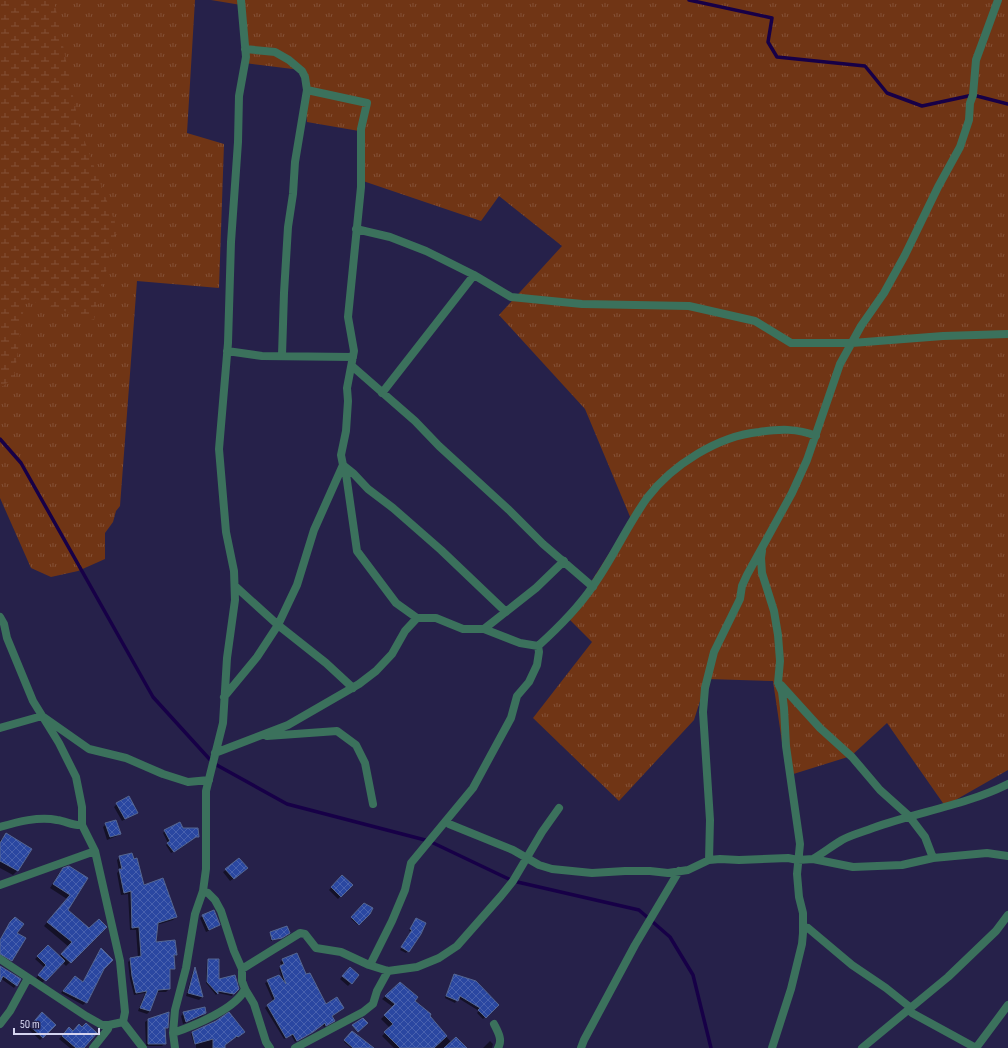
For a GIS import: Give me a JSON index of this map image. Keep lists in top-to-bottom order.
{
  "scale_bar": "50 m"
}
